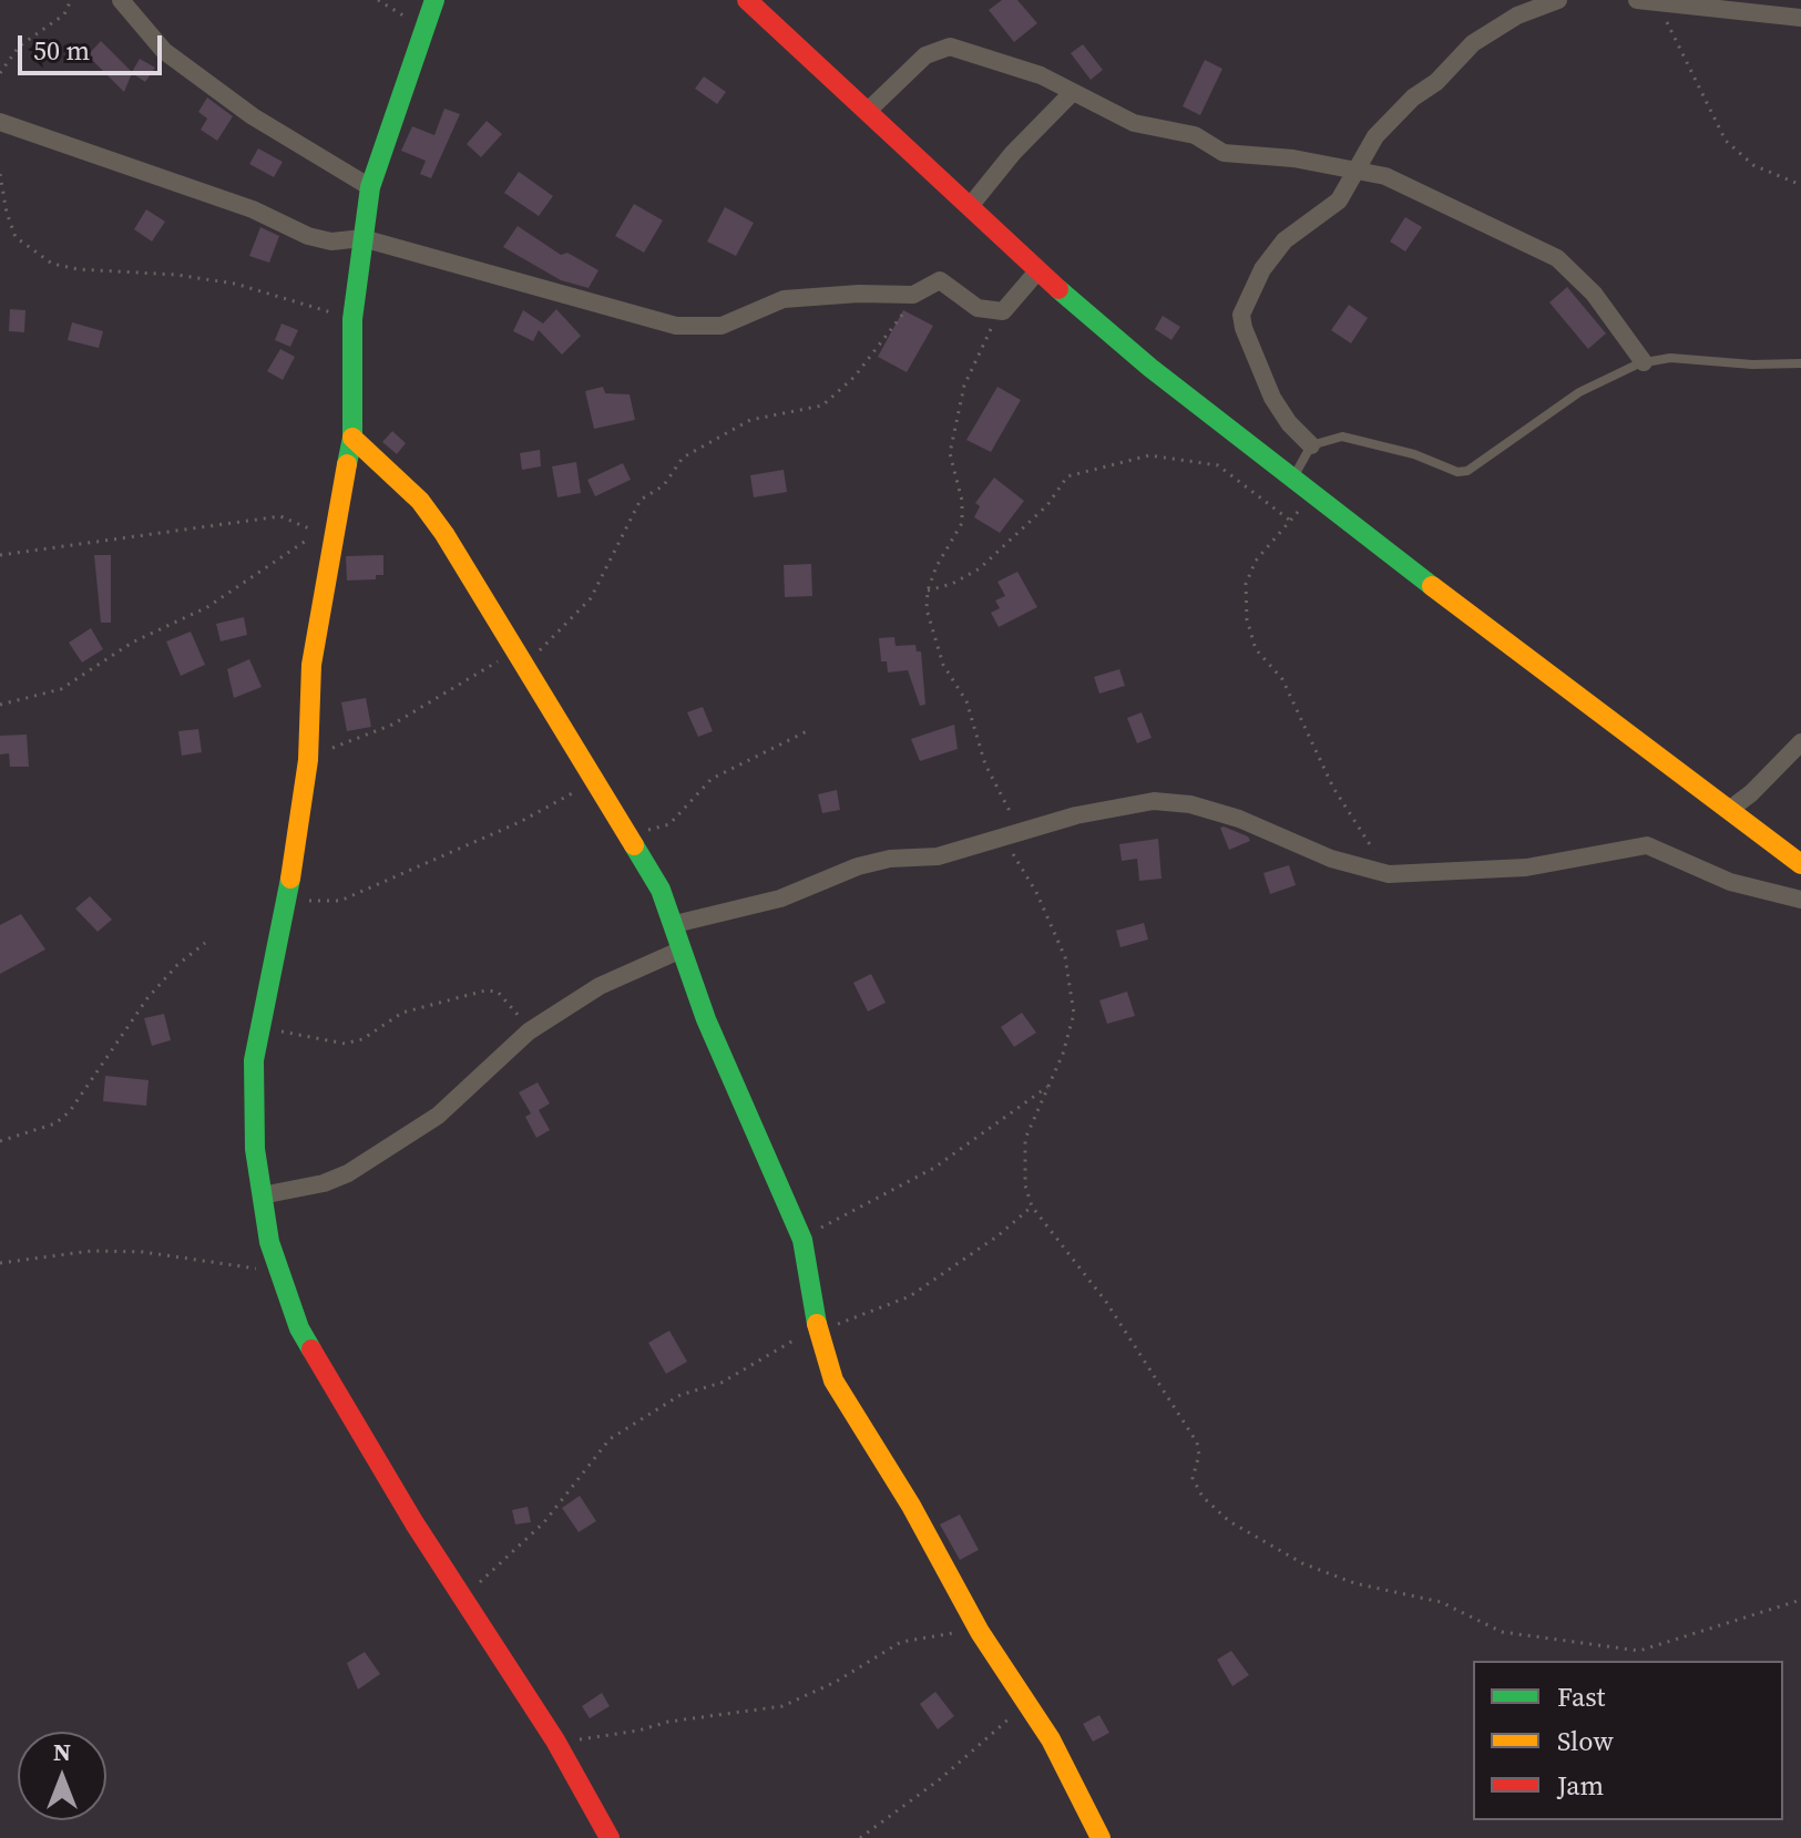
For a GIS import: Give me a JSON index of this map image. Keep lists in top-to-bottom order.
{
  "legend": ["Fast", "Slow", "Jam"],
  "scale_bar": "50 m",
  "north": "top"
}
